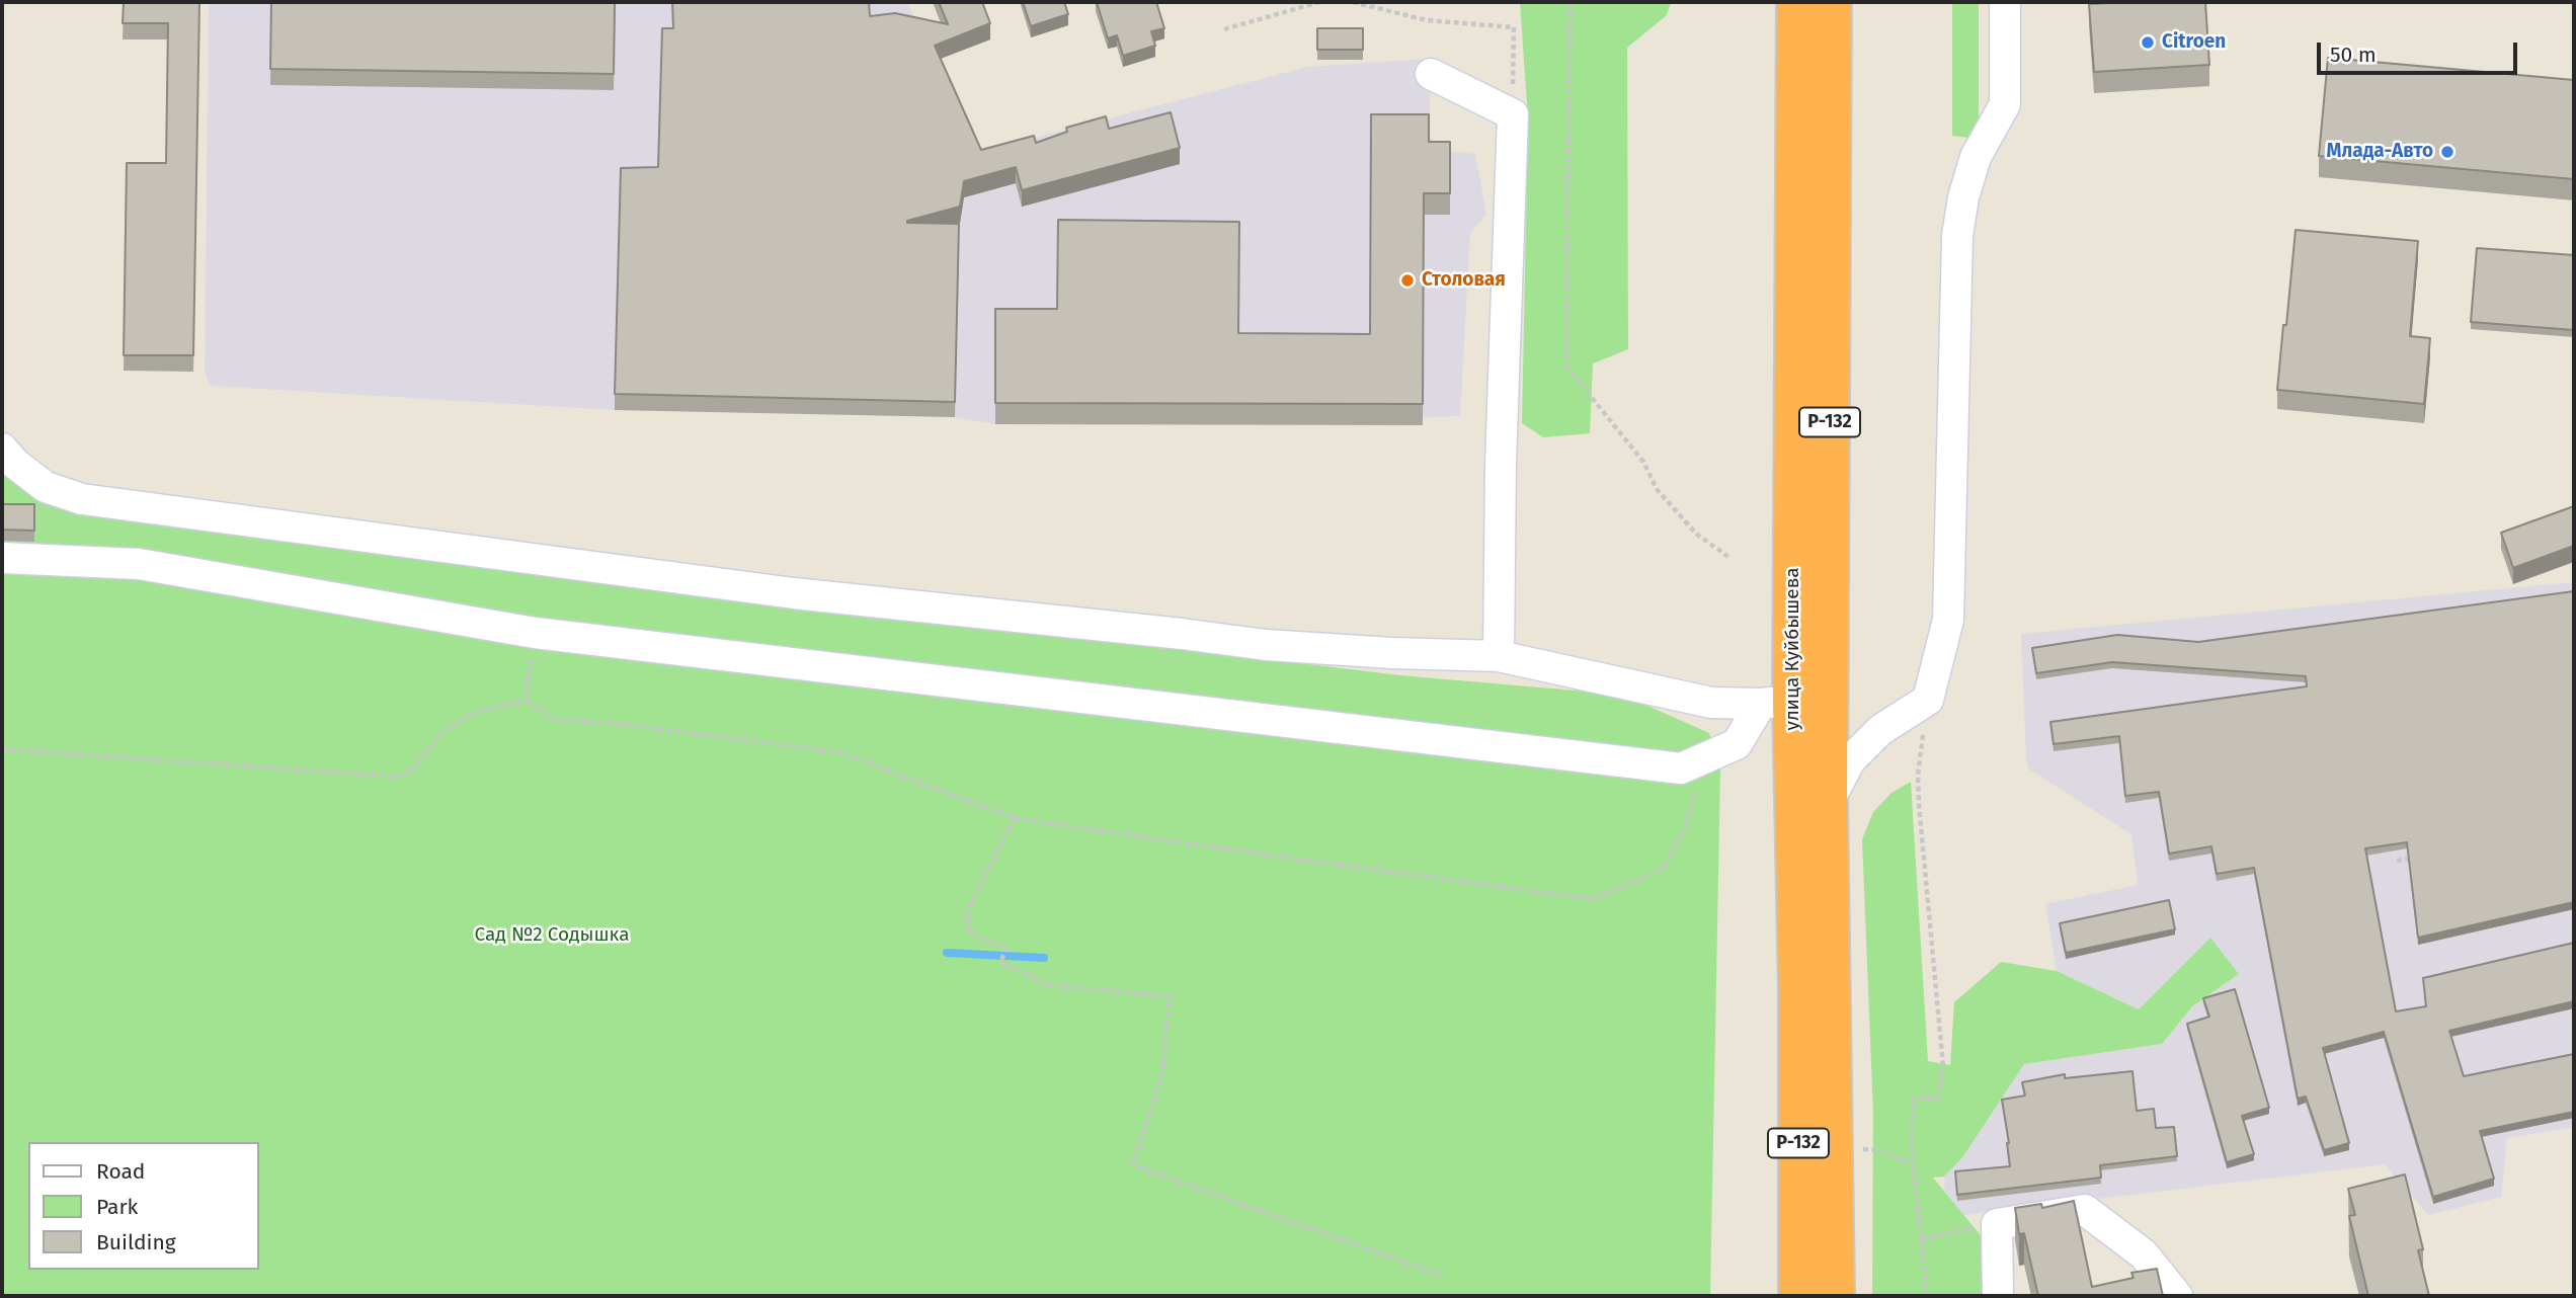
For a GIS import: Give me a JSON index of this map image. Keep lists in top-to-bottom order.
{
  "streets": {
    "highway": ["Р-132", "улица Куйбышева"]
  },
  "parks": ["Сад №2 Содышка"],
  "places": ["Citroen", "Млада-Авто", "Столовая"],
  "legend": ["Road", "Park", "Building"],
  "scale_bar": "50 m"
}
